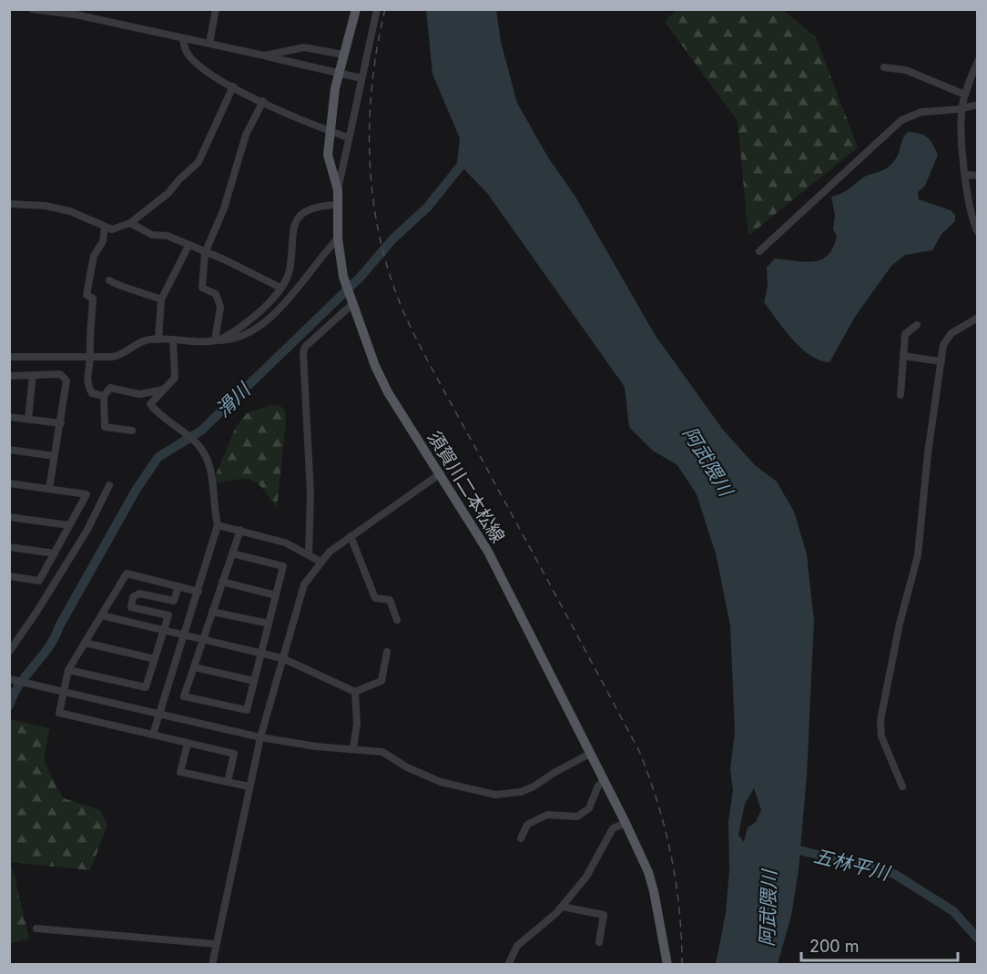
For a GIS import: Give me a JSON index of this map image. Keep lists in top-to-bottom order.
{
  "streets": {
    "main road": ["須賀川二本松線"]
  },
  "water": ["滑川", "阿武隈川", "五林平川"],
  "scale_bar": "200 m"
}
